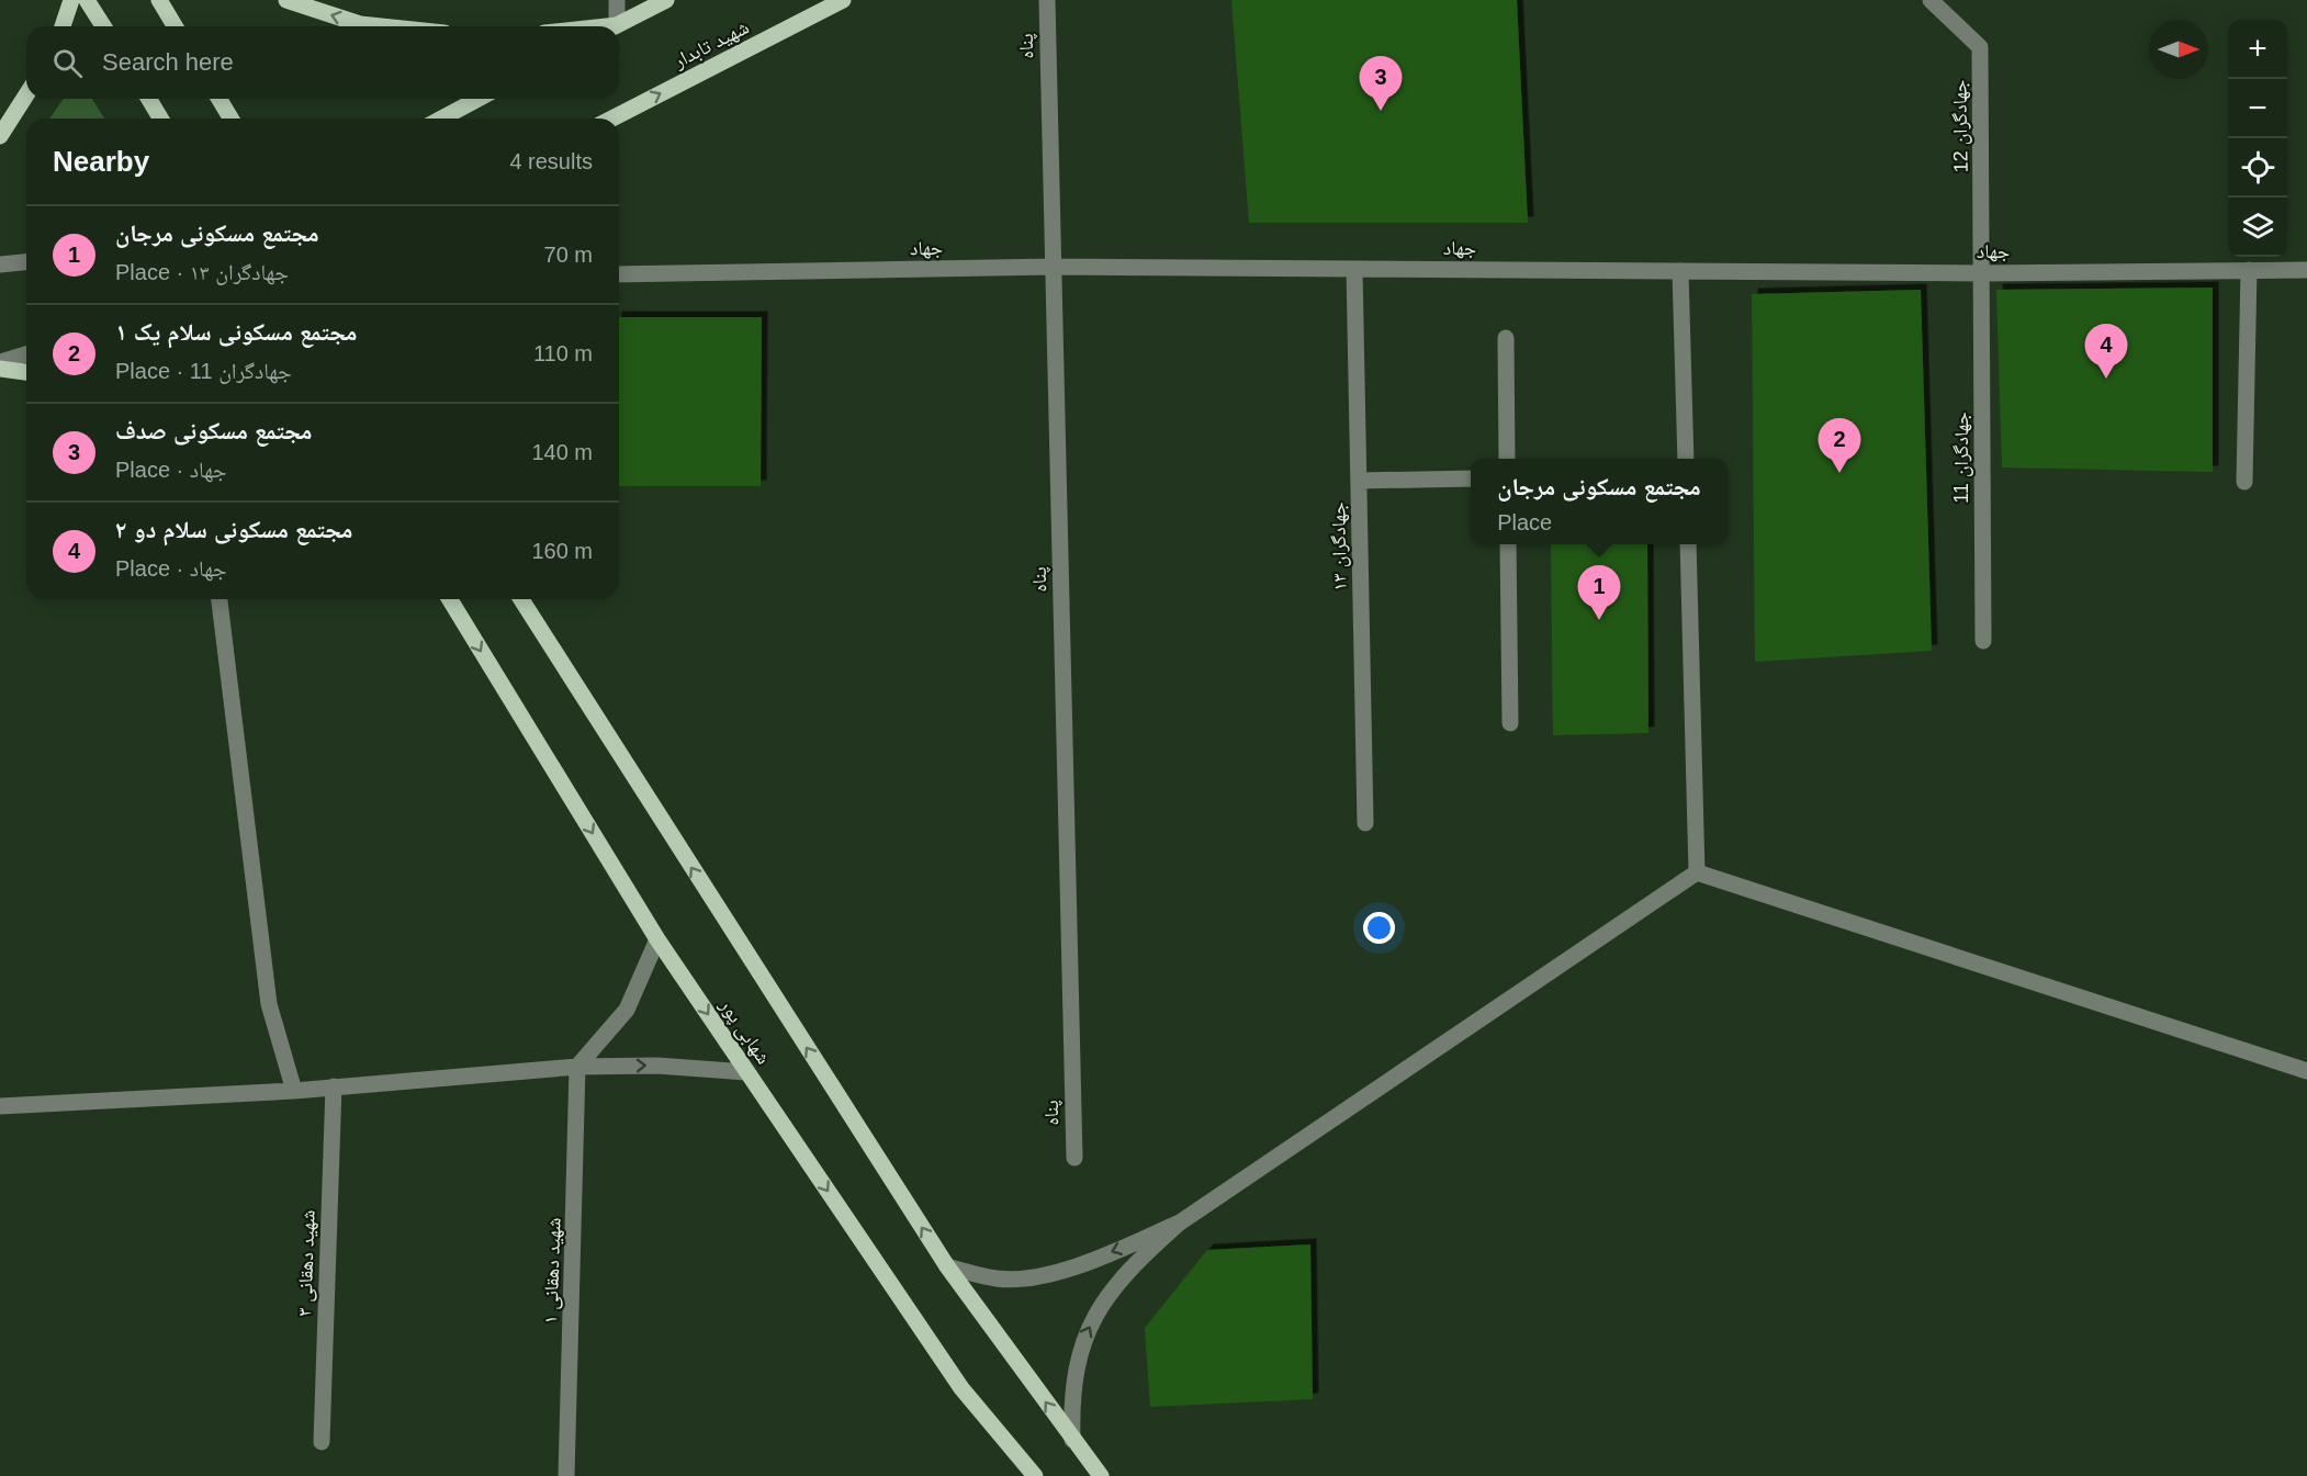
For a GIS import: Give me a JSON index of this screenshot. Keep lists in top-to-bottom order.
{
  "streets": {
    "main road": ["شهید تابدار", "شهابی پور"],
    "street": [
      "پناه",
      "جهادگران 12",
      "جهاد",
      "جهادگران 11",
      "جهادگران ۱۳",
      "شهید دهقانی ۳",
      "شهید دهقانی ۱"
    ]
  },
  "crossings": [
    ["پناه", "جهاد"],
    ["جهادگران 12", "جهاد"],
    ["جهادگران 12", "جهادگران 11"],
    ["جهاد", "جهادگران 11"],
    ["جهاد", "جهادگران ۱۳"]
  ],
  "one_way": ["شهید تابدار"],
  "north": "right",
  "page": {
    "map_buttons": ["+", "−"],
    "search": "Search here",
    "pins": [
      "3",
      "4",
      "2",
      "1"
    ],
    "heading": ["Nearby", "4 results"],
    "list": [
      {
        "mark": "1",
        "name": "مجتمع مسکونی مرجان",
        "note": "Place · جهادگران ۱۳",
        "value": "70 m"
      },
      {
        "mark": "2",
        "name": "مجتمع مسکونی سلام یک ۱",
        "note": "Place · جهادگران 11",
        "value": "110 m"
      },
      {
        "mark": "3",
        "name": "مجتمع مسکونی صدف",
        "note": "Place · جهاد",
        "value": "140 m"
      },
      {
        "mark": "4",
        "name": "مجتمع مسکونی سلام دو ۲",
        "note": "Place · جهاد",
        "value": "160 m"
      }
    ],
    "popup": ["مجتمع مسکونی مرجان", "Place"]
  }
}
